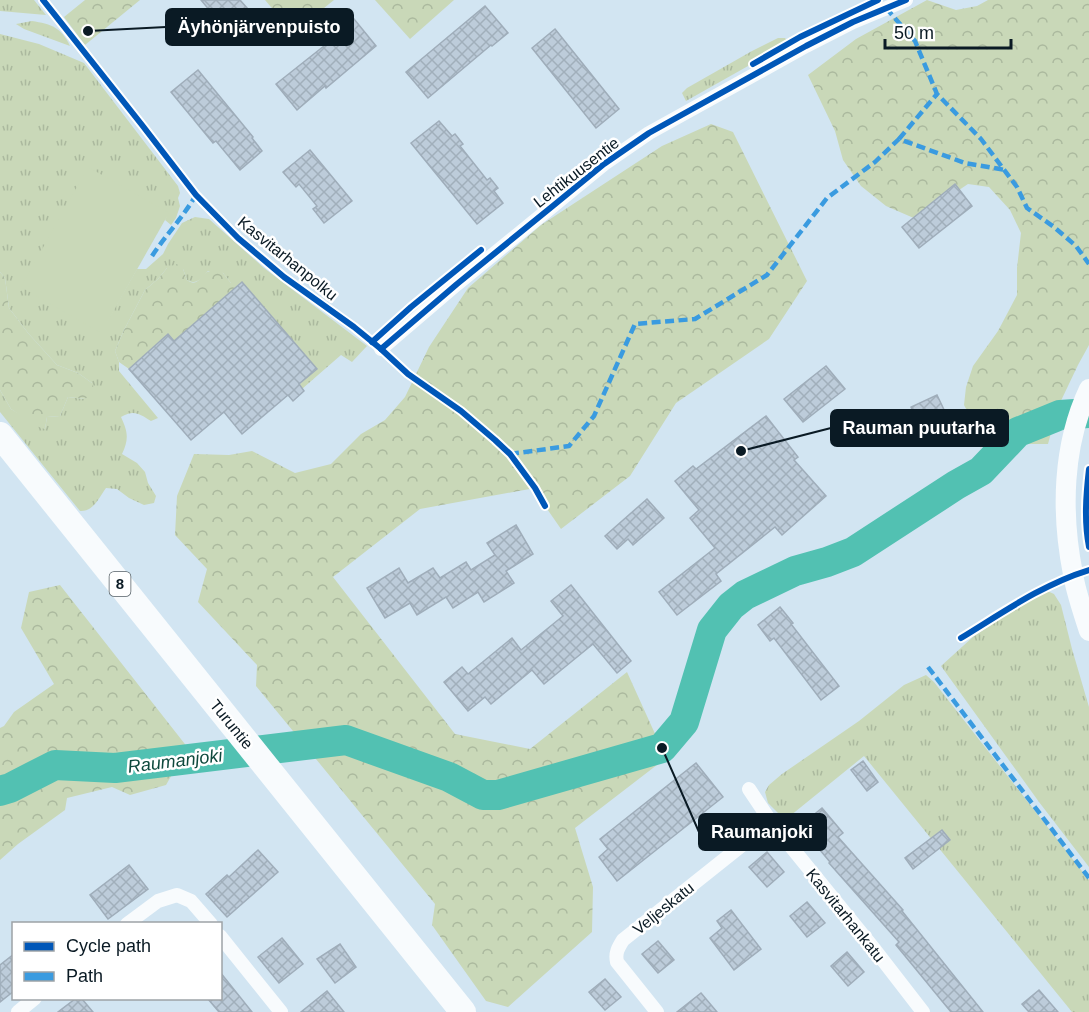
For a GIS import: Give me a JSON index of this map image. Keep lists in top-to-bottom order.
{
  "streets": {
    "highway": ["8", "Turuntie"],
    "street": ["Lehtikuusentie", "Veljeskatu", "Kasvitarhankatu"],
    "cycle path": ["Kasvitarhanpolku"]
  },
  "crossings": [
    ["Veljeskatu", "Kasvitarhankatu"]
  ],
  "water": ["Raumanjoki"],
  "places": ["Äyhönjärvenpuisto", "Rauman puutarha", "Raumanjoki"],
  "legend": ["Cycle path", "Path"],
  "scale_bar": "50 m"
}
